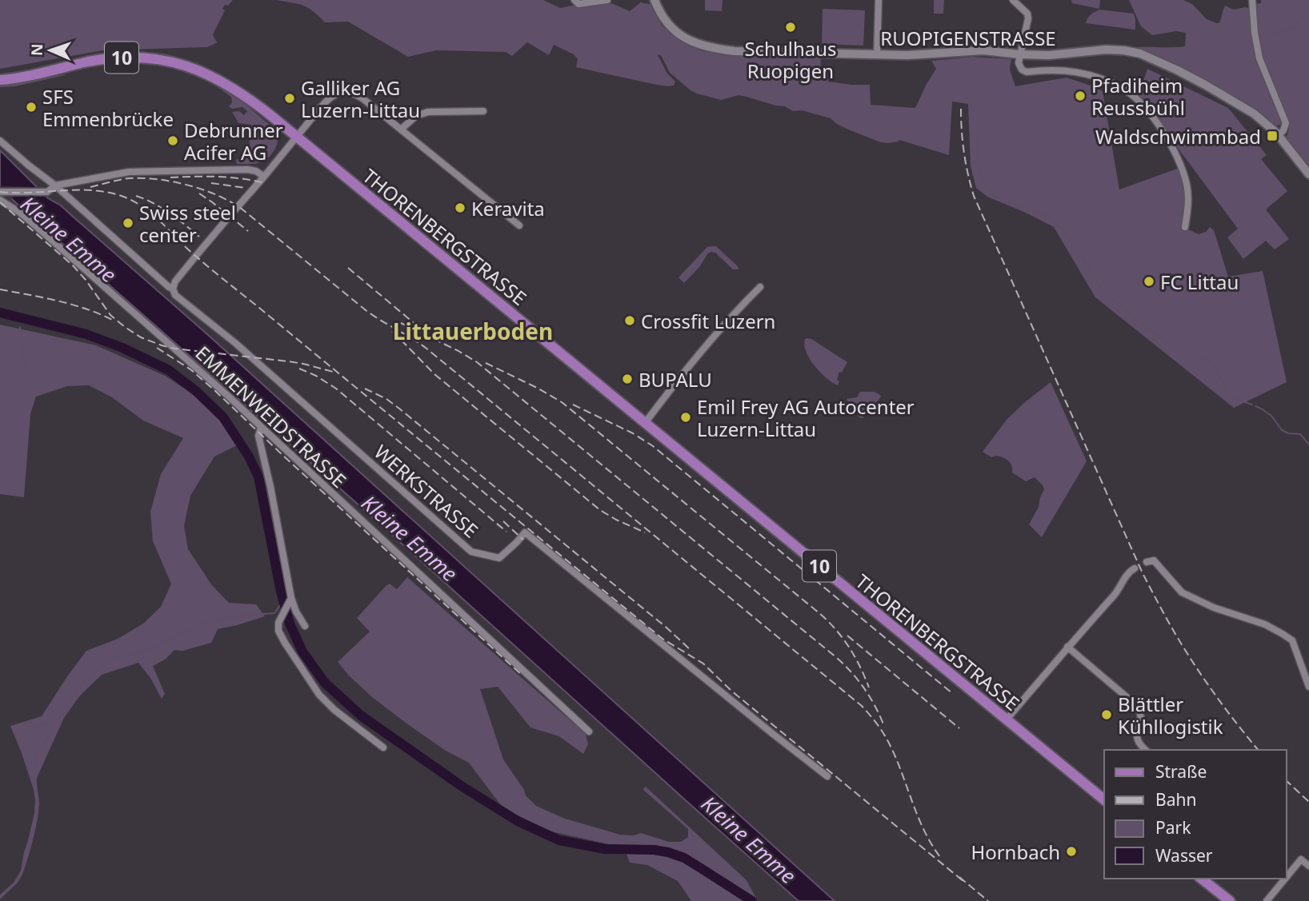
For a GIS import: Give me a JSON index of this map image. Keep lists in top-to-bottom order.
{
  "streets": {
    "main road": ["10", "THORENBERGSTRASSE"],
    "street": ["RUOPIGENSTRASSE", "EMMENWEIDSTRASSE", "WERKSTRASSE"]
  },
  "districts": ["Littauerboden"],
  "water": ["Kleine Emme"],
  "places": {
    "other": [
      "Schulhaus Ruopigen",
      "Pfadiheim Reussbühl",
      "Galliker AG Luzern-Littau",
      "SFS Emmenbrücke",
      "Debrunner Acifer AG",
      "Keravita",
      "Swiss steel center",
      "FC Littau",
      "Crossfit Luzern",
      "BUPALU",
      "Emil Frey AG Autocenter Luzern-Littau",
      "Blättler Kühllogistik",
      "Hornbach"
    ],
    "transit": ["Waldschwimmbad"]
  },
  "legend": [
    "Straße",
    "Bahn",
    "Park",
    "Wasser"
  ],
  "north": "left"
}
